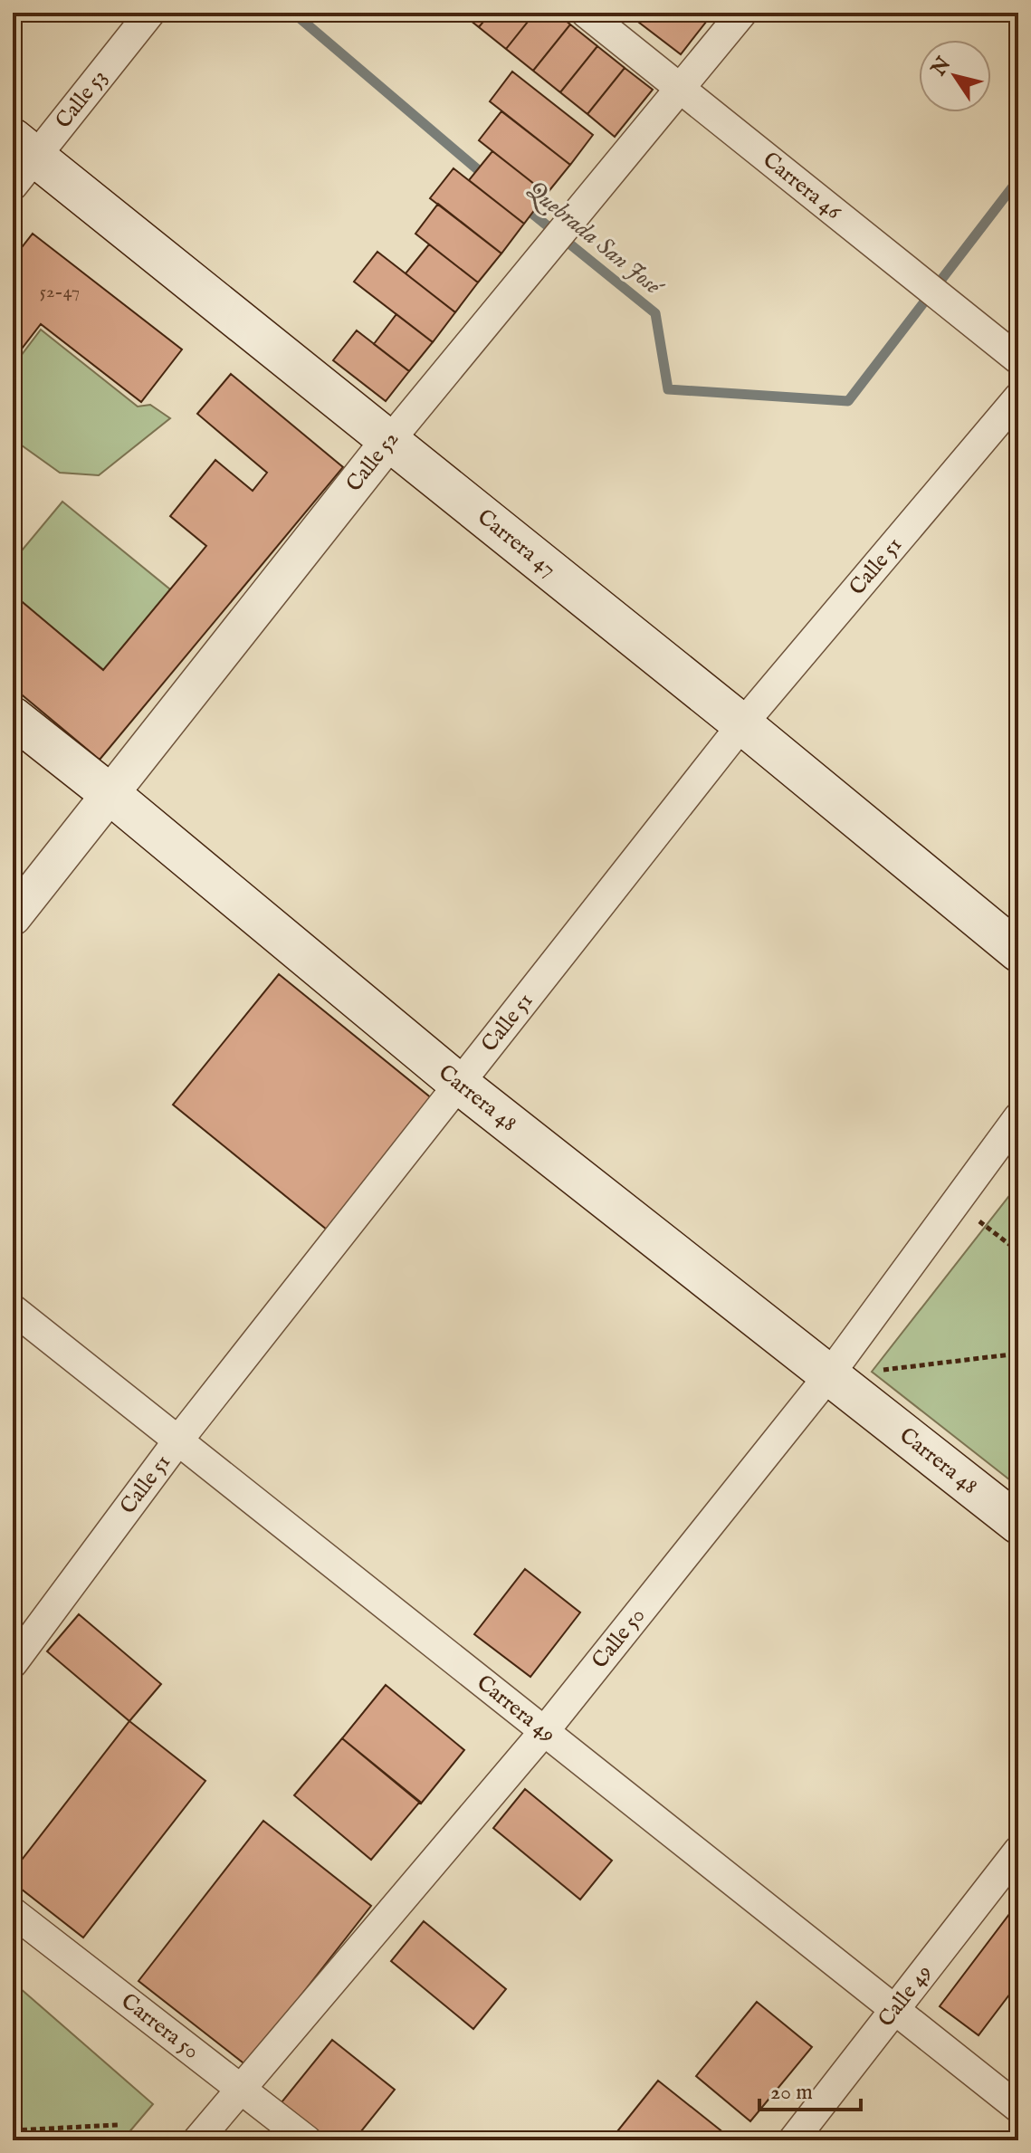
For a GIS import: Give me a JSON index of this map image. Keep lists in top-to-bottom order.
{
  "streets": {
    "main road": ["Carrera 47", "Carrera 48"],
    "street": [
      "Calle 53",
      "Carrera 46",
      "Calle 52",
      "Calle 51",
      "Calle 50",
      "Carrera 49",
      "Calle 49",
      "Carrera 50"
    ]
  },
  "crossings": [
    ["Calle 53", "Carrera 47"],
    ["Carrera 46", "Calle 52"],
    ["Calle 52", "Carrera 47"],
    ["Calle 52", "Carrera 48"],
    ["Carrera 47", "Calle 51"],
    ["Calle 51", "Carrera 48"],
    ["Calle 51", "Carrera 49"],
    ["Carrera 48", "Calle 50"],
    ["Calle 50", "Carrera 49"],
    ["Calle 50", "Carrera 50"],
    ["Carrera 49", "Calle 49"]
  ],
  "water": ["Quebrada San José"],
  "house_numbers": ["52-47"],
  "scale_bar": "20 m",
  "north": "top left"
}
